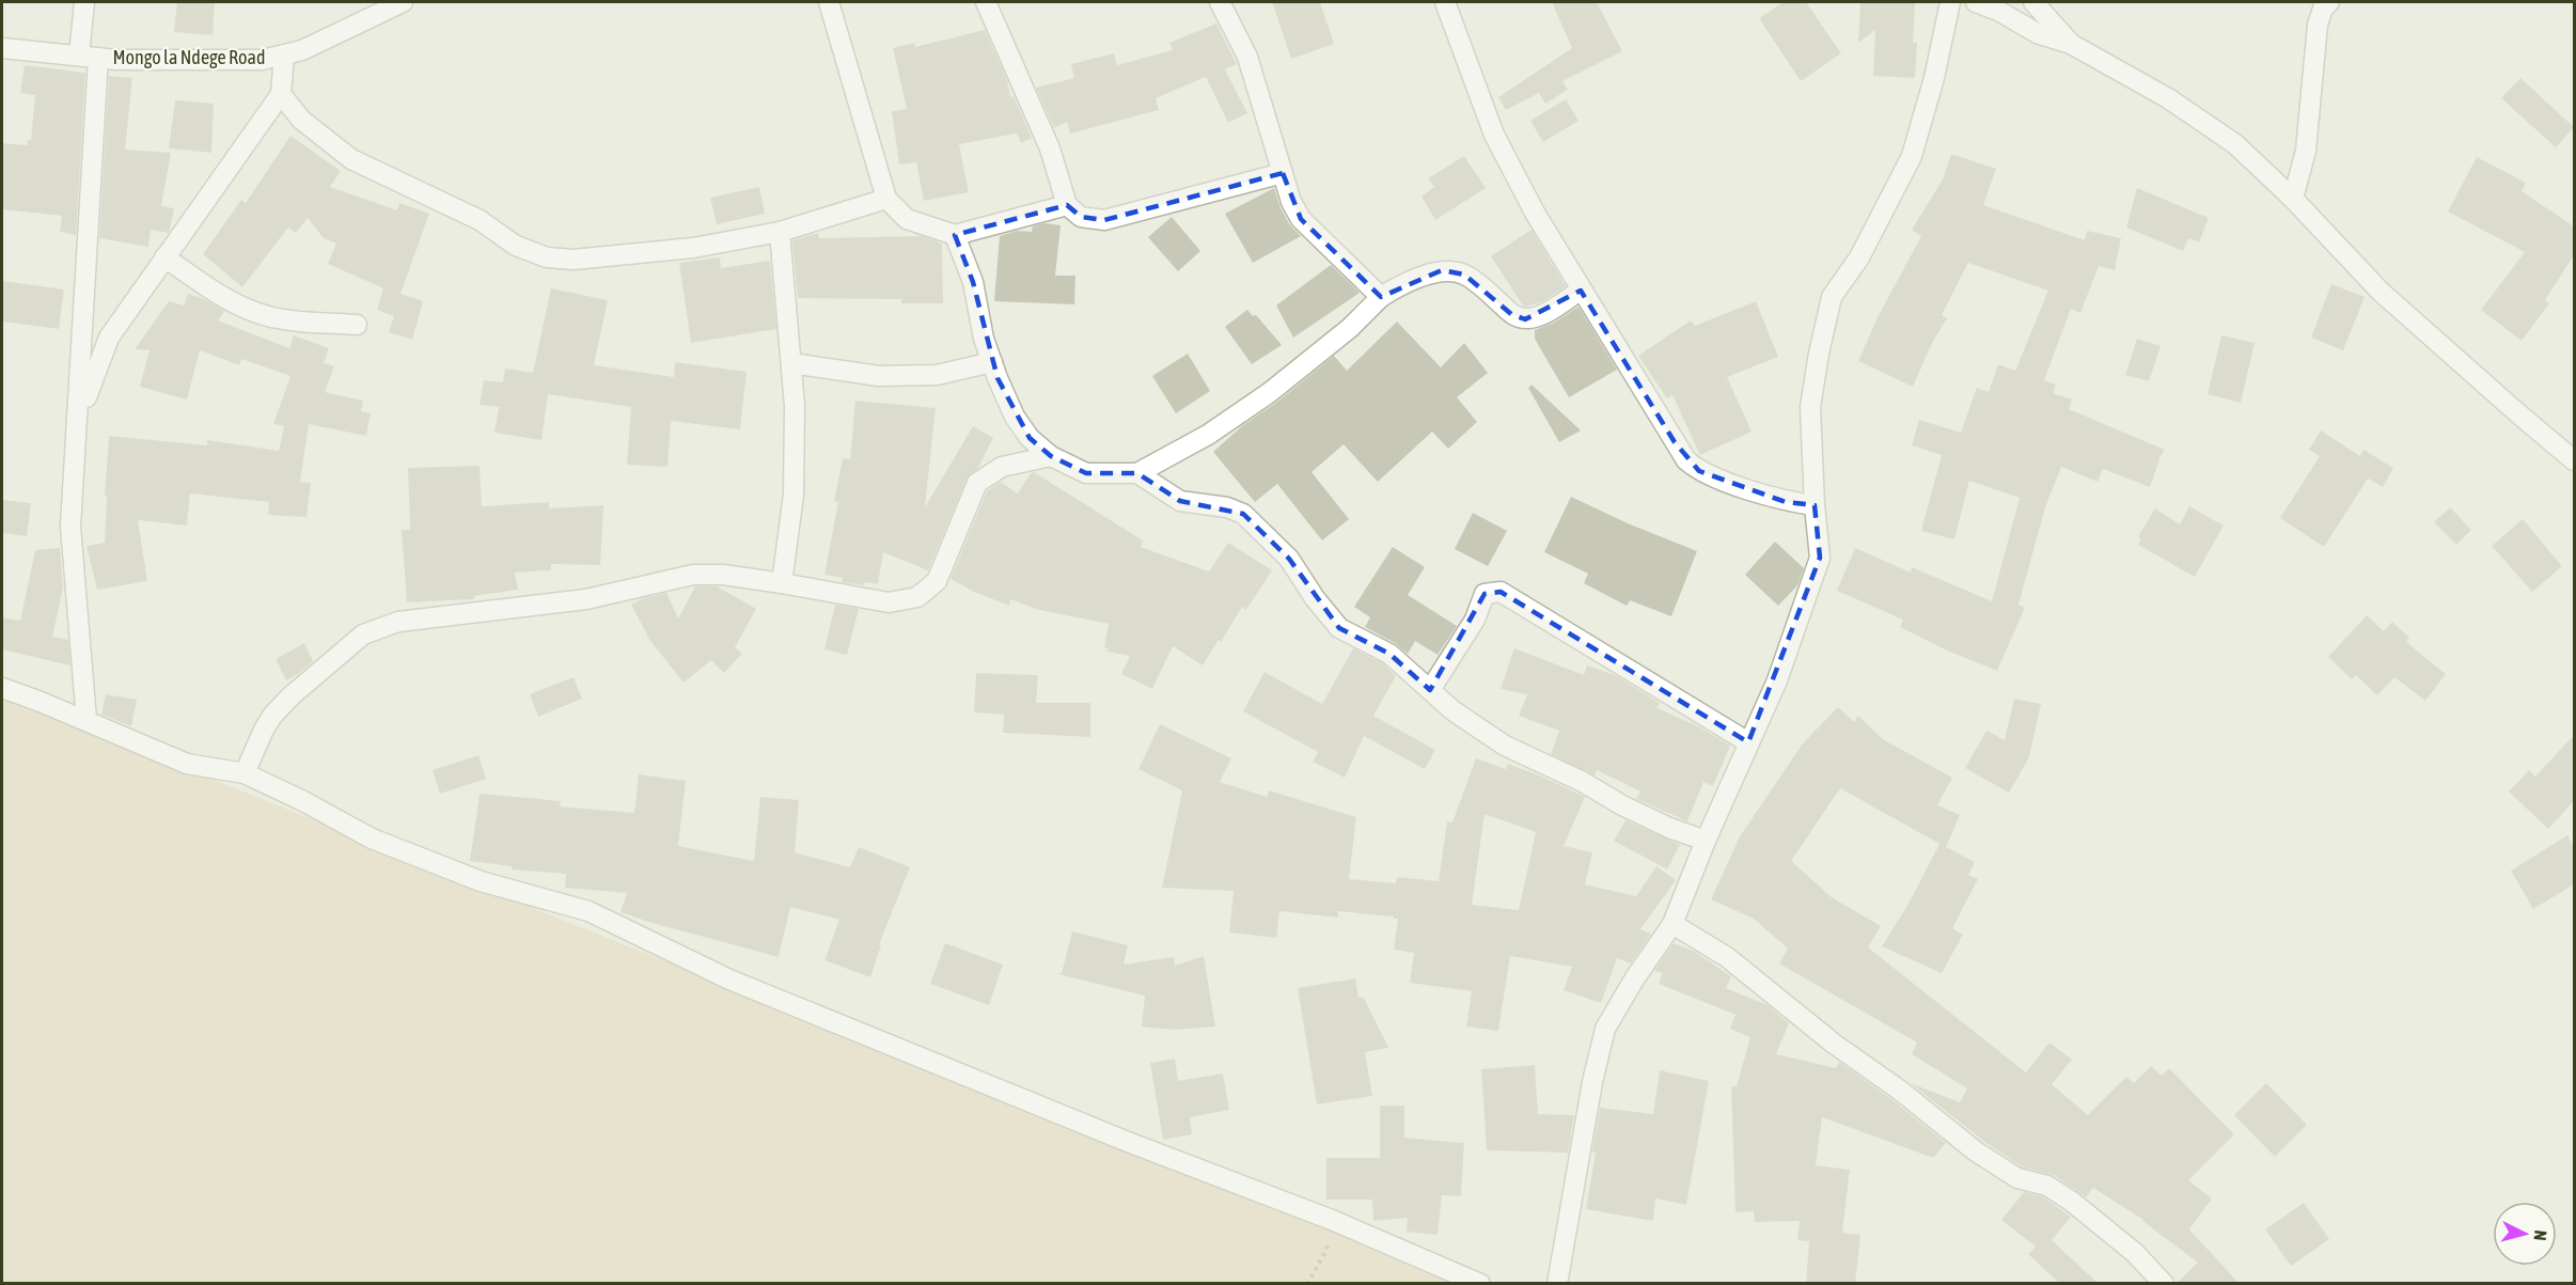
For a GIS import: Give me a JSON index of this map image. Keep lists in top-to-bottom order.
{
  "streets": {
    "street": ["Mongo la Ndege Road"]
  },
  "north": "right"
}
